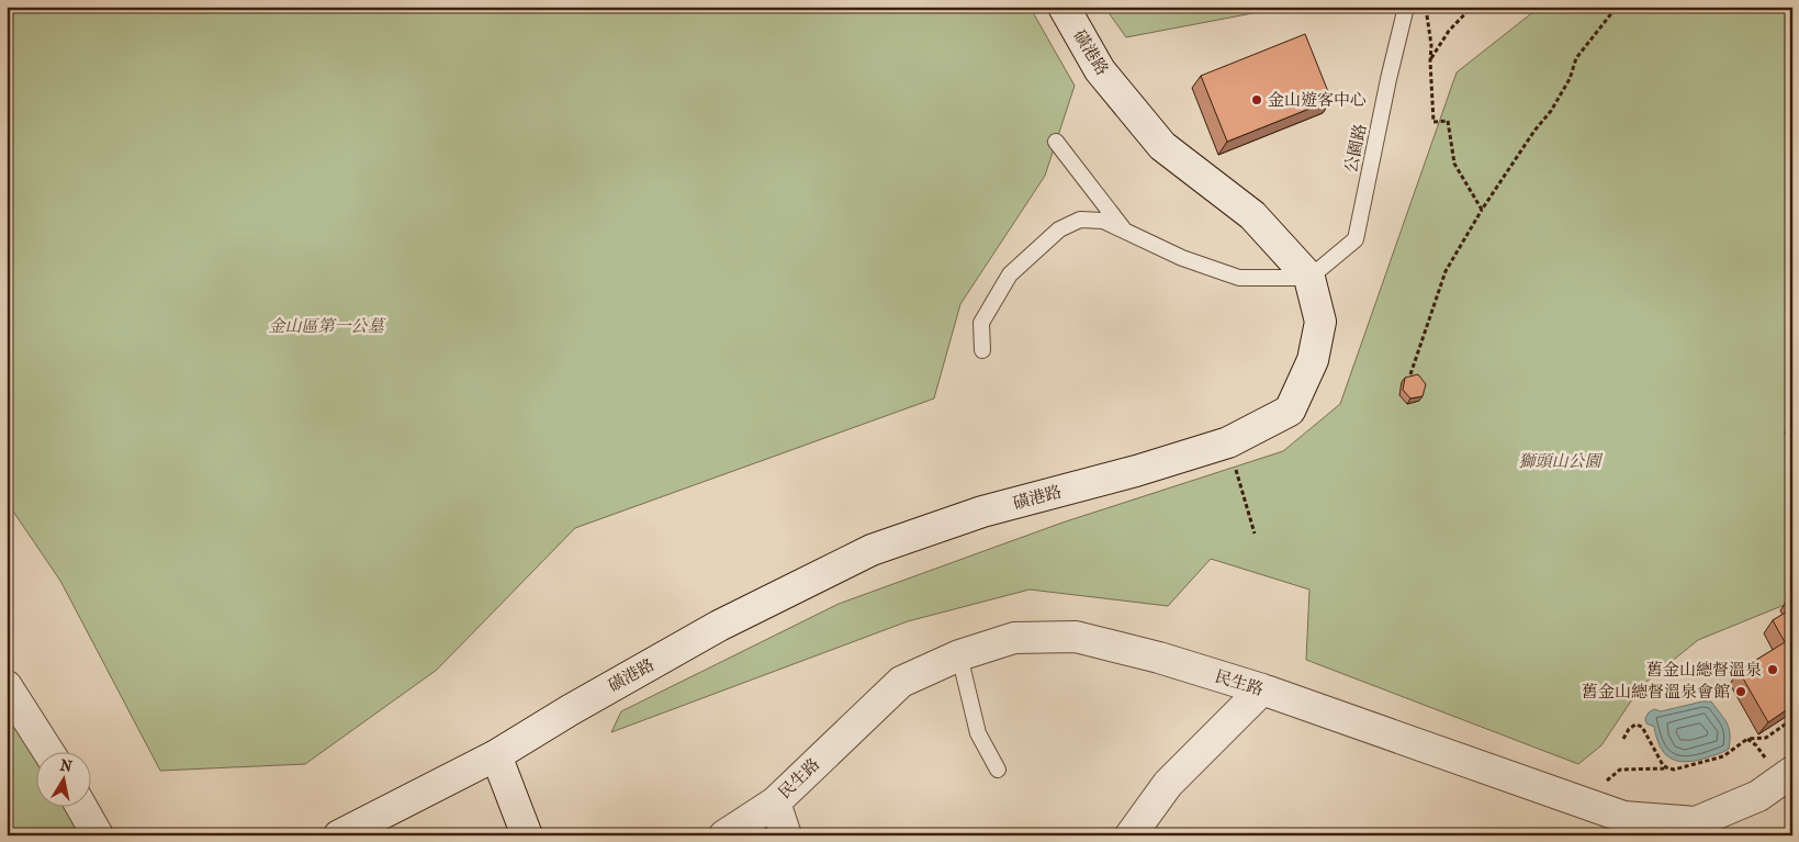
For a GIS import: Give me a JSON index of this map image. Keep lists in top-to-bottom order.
{
  "streets": {
    "street": ["磺港路", "民生路"],
    "lane": ["公園路"]
  },
  "crossings": [
    ["磺港路", "公園路"]
  ],
  "parks": ["金山區第一公墓", "獅頭山公園"],
  "places": ["金山遊客中心", "舊金山總督溫泉", "舊金山總督溫泉會館"],
  "north": "top"
}
